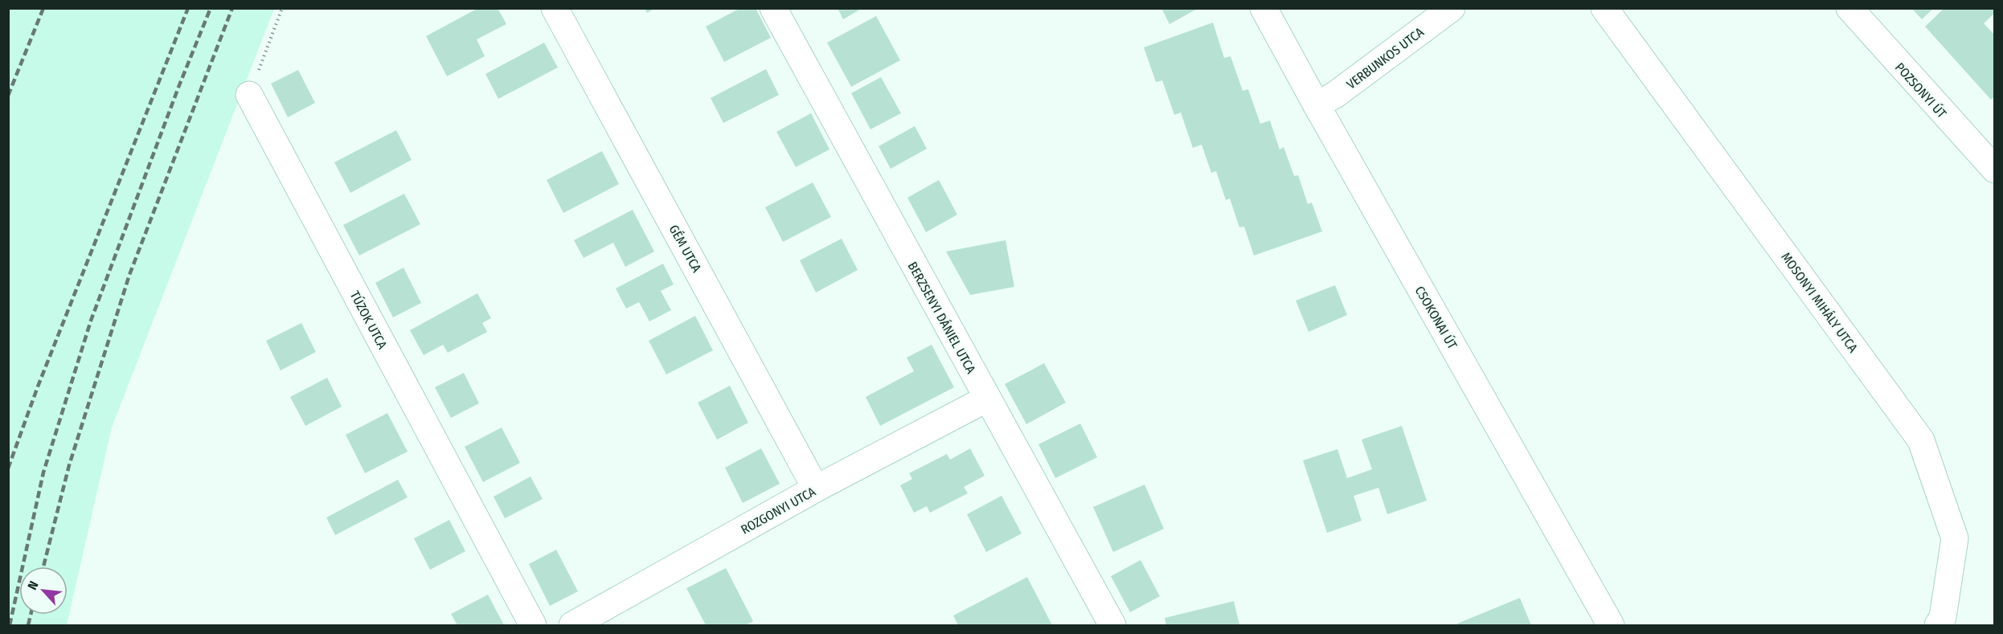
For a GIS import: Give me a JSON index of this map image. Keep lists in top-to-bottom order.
{
  "streets": {
    "street": [
      "VERBUNKOS UTCA",
      "POZSONYI ÚT",
      "GÉM UTCA",
      "MOSONYI MIHÁLY UTCA",
      "BERZSENYI DÁNIEL UTCA",
      "CSOKONAI ÚT",
      "TÚZOK UTCA",
      "ROZGONYI UTCA"
    ]
  },
  "crossings": [
    ["VERBUNKOS UTCA", "CSOKONAI ÚT"],
    ["GÉM UTCA", "ROZGONYI UTCA"],
    ["BERZSENYI DÁNIEL UTCA", "ROZGONYI UTCA"]
  ],
  "north": "top left"
}
